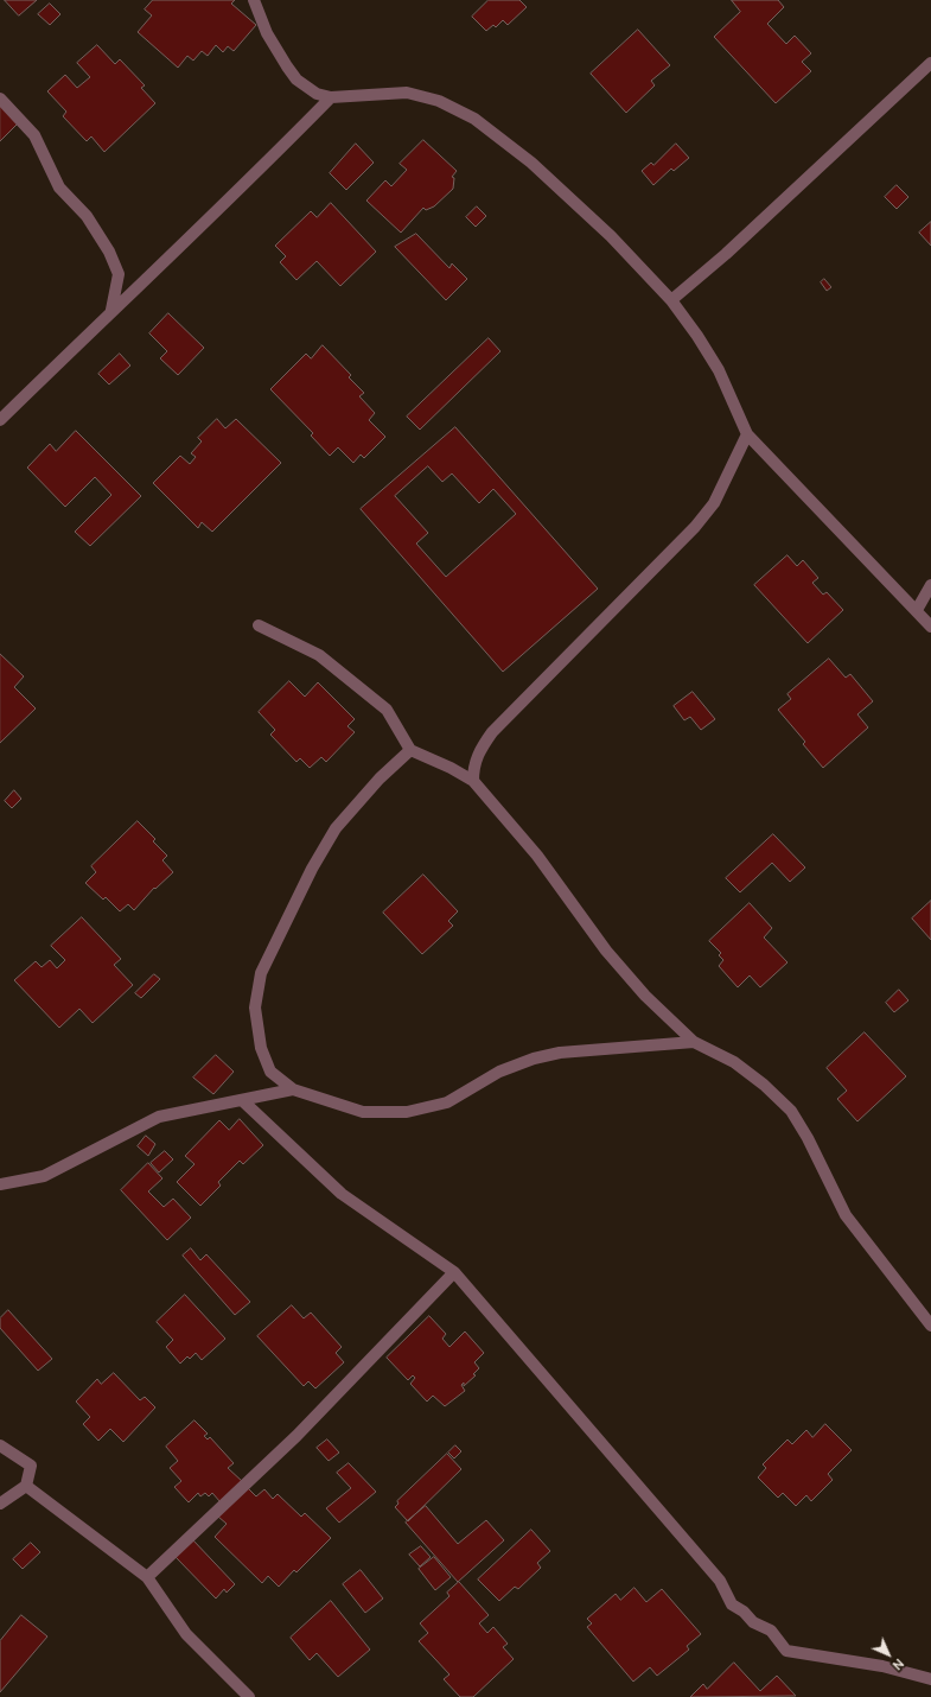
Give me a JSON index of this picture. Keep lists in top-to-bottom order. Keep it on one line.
{"north":"bottom right"}
